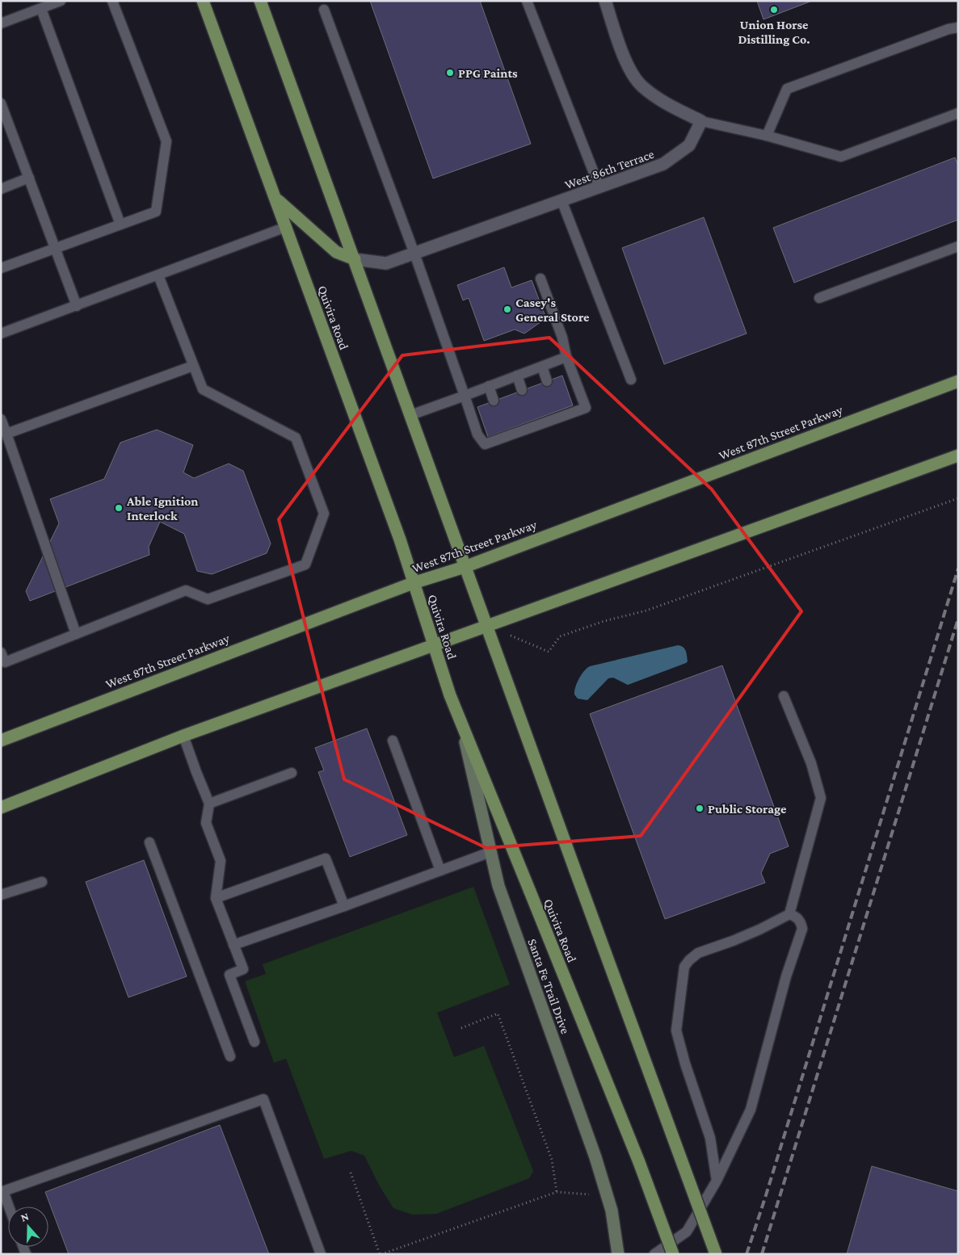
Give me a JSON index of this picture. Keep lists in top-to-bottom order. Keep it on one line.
{"streets":{"main road":["Quivira Road","West 87th Street Parkway","Santa Fe Trail Drive"],"street":["West 86th Terrace"]},"crossings":[["Quivira Road","West 87th Street Parkway"],["Quivira Road","Santa Fe Trail Drive"]],"places":["Union Horse Distilling Co.","PPG Paints","Casey's General Store","Able Ignition Interlock","Public Storage"],"north":"top"}
